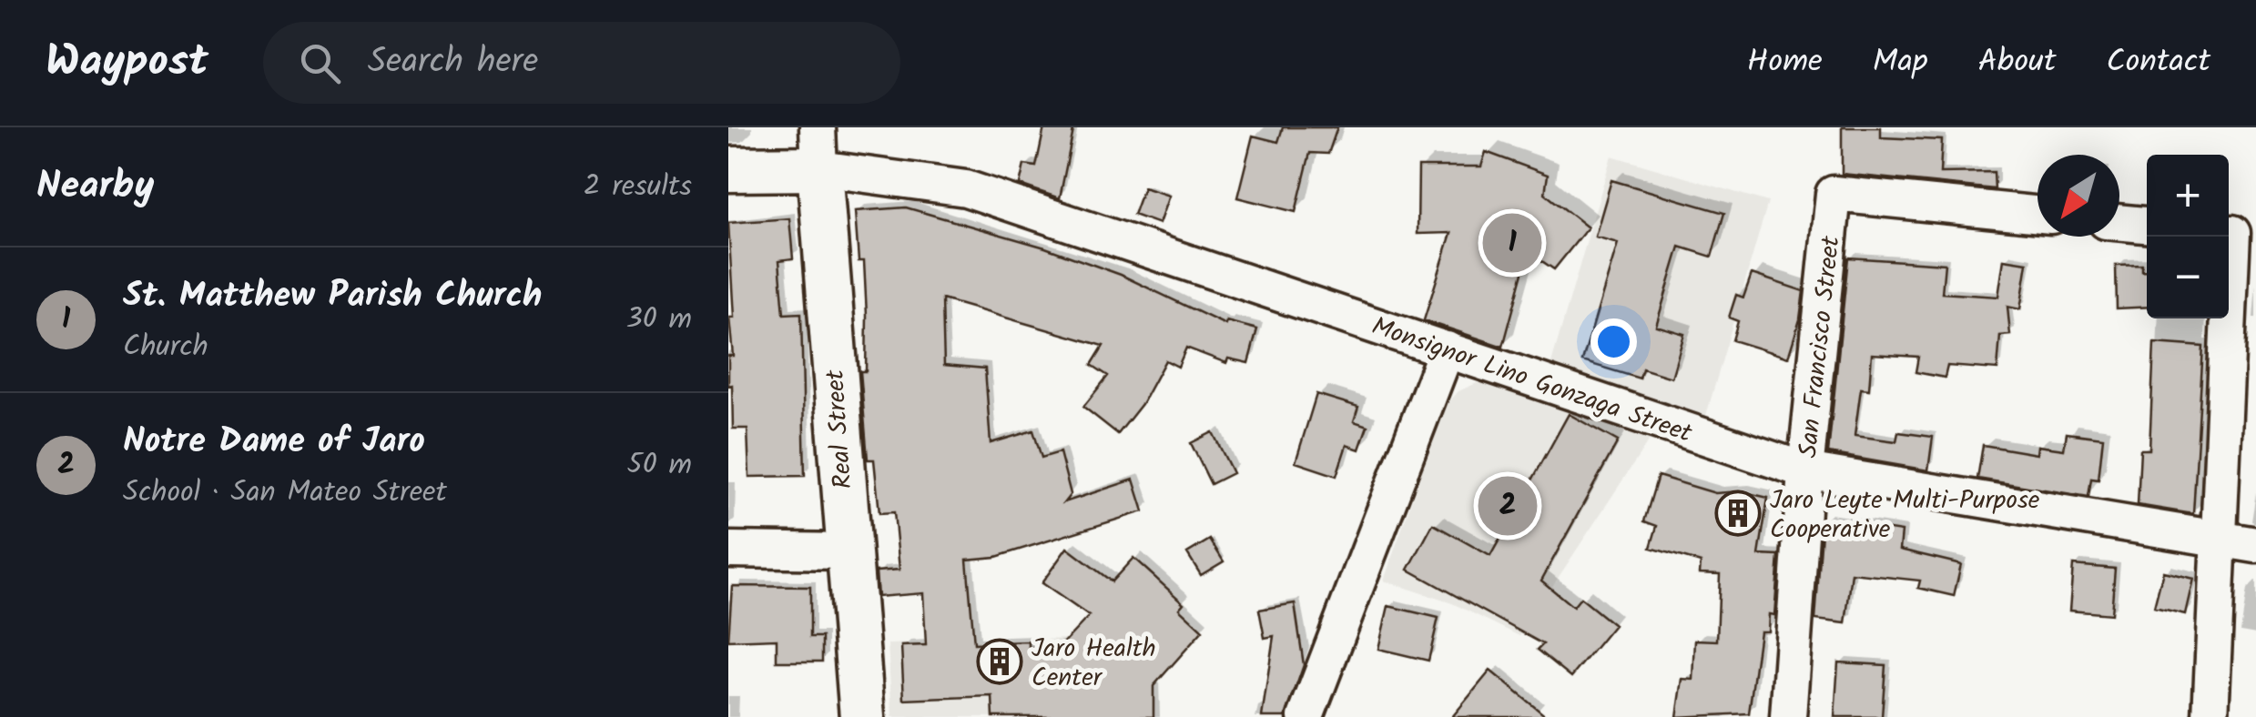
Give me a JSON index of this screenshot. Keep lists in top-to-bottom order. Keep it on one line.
{"streets":{"main road":["Real Street"],"street":["San Francisco Street","Monsignor Lino Gonzaga Street"]},"crossings":[["San Francisco Street","Monsignor Lino Gonzaga Street"],["Monsignor Lino Gonzaga Street","Real Street"]],"places":{"building":["Jaro Leyte Multi-Purpose Cooperative","Jaro Health Center"]},"north":"bottom left","page":{"header":"Waypost","search":"Search here","nav":["Home","Map","About","Contact"],"heading":["Nearby","2 results"],"map_buttons":["+","−"],"pins":["1","2"],"list":[{"mark":"1","name":"St. Matthew Parish Church","note":"Church","value":"30 m"},{"mark":"2","name":"Notre Dame of Jaro","note":"School · San Mateo Street","value":"50 m"}]}}
